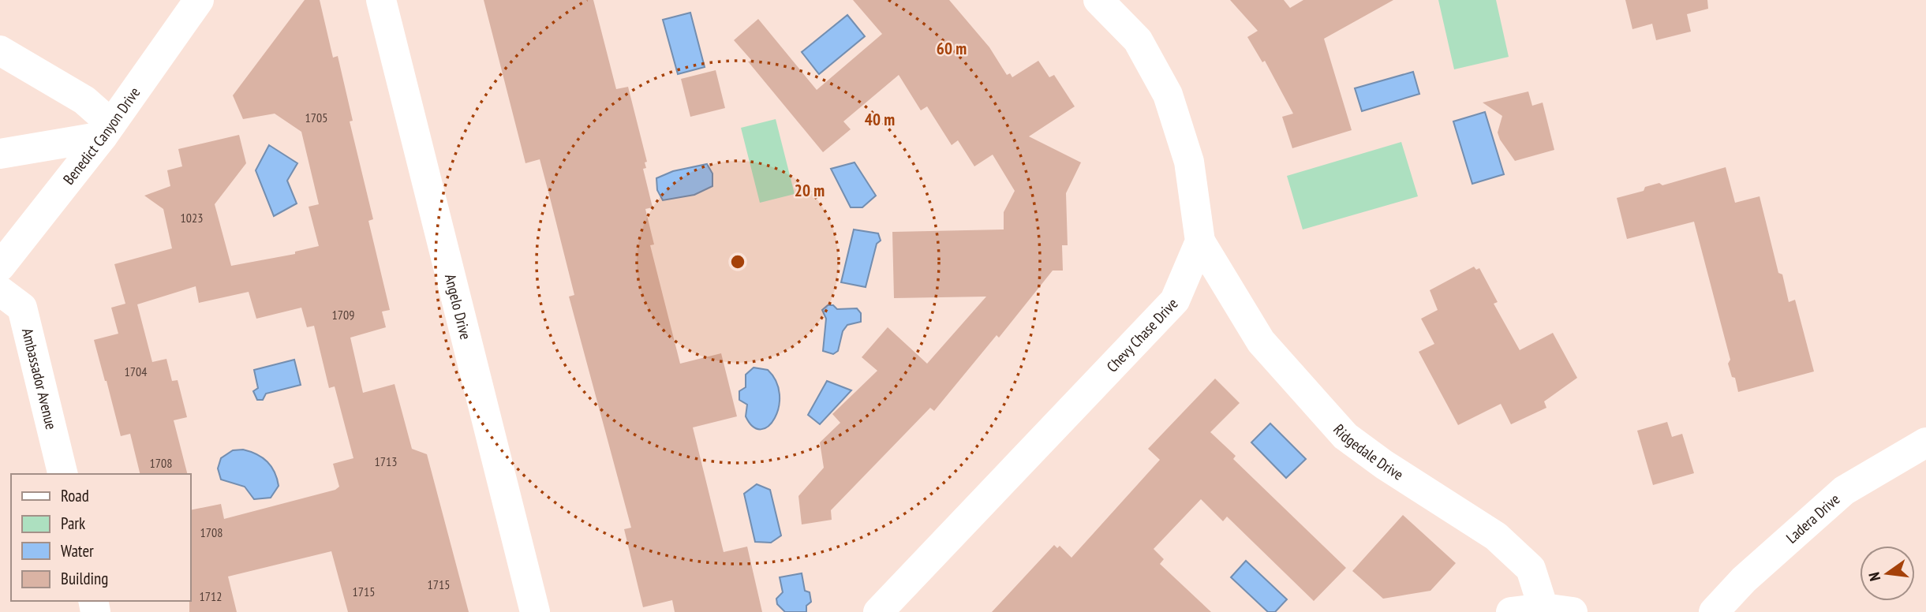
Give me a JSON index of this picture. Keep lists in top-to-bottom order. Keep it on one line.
{"streets":{"street":["Benedict Canyon Drive","Angelo Drive","Chevy Chase Drive","Ambassador Avenue","Ridgedale Drive","Ladera Drive"]},"crossings":[["Chevy Chase Drive","Ridgedale Drive"]],"house_numbers":["1705","1023","1709","1704","1713","1708","1708","1715","1715","1712"],"legend":["Road","Park","Water","Building"],"north":"left","rings":["60 m","40 m","20 m"]}
